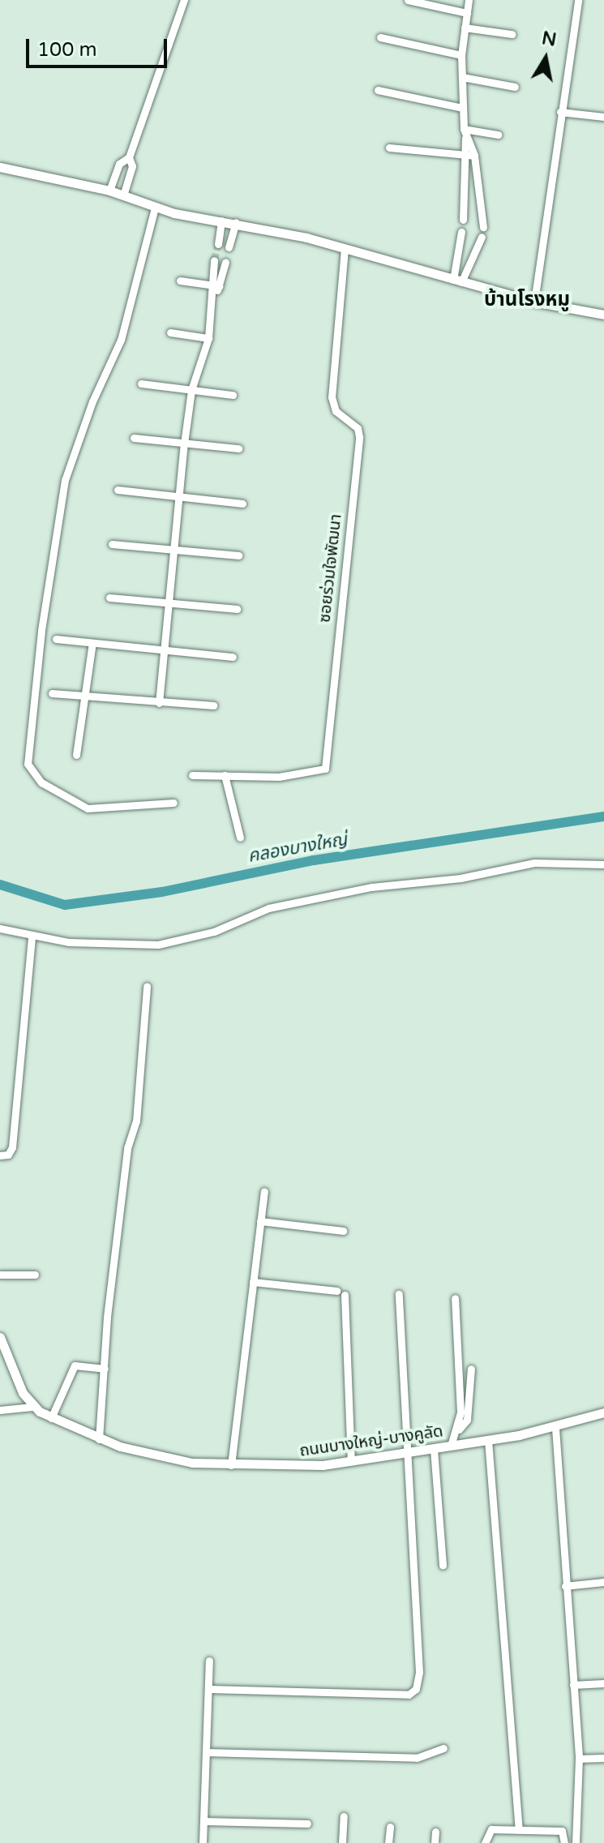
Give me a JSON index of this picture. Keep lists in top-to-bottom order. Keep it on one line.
{"streets":{"street":["ซอยร่วมใจพัฒนา","ถนนบางใหญ่-บางคูลัด"]},"districts":["บ้านโรงหมู"],"water":["คลองบางใหญ่"],"scale_bar":"100 m","north":"top"}
